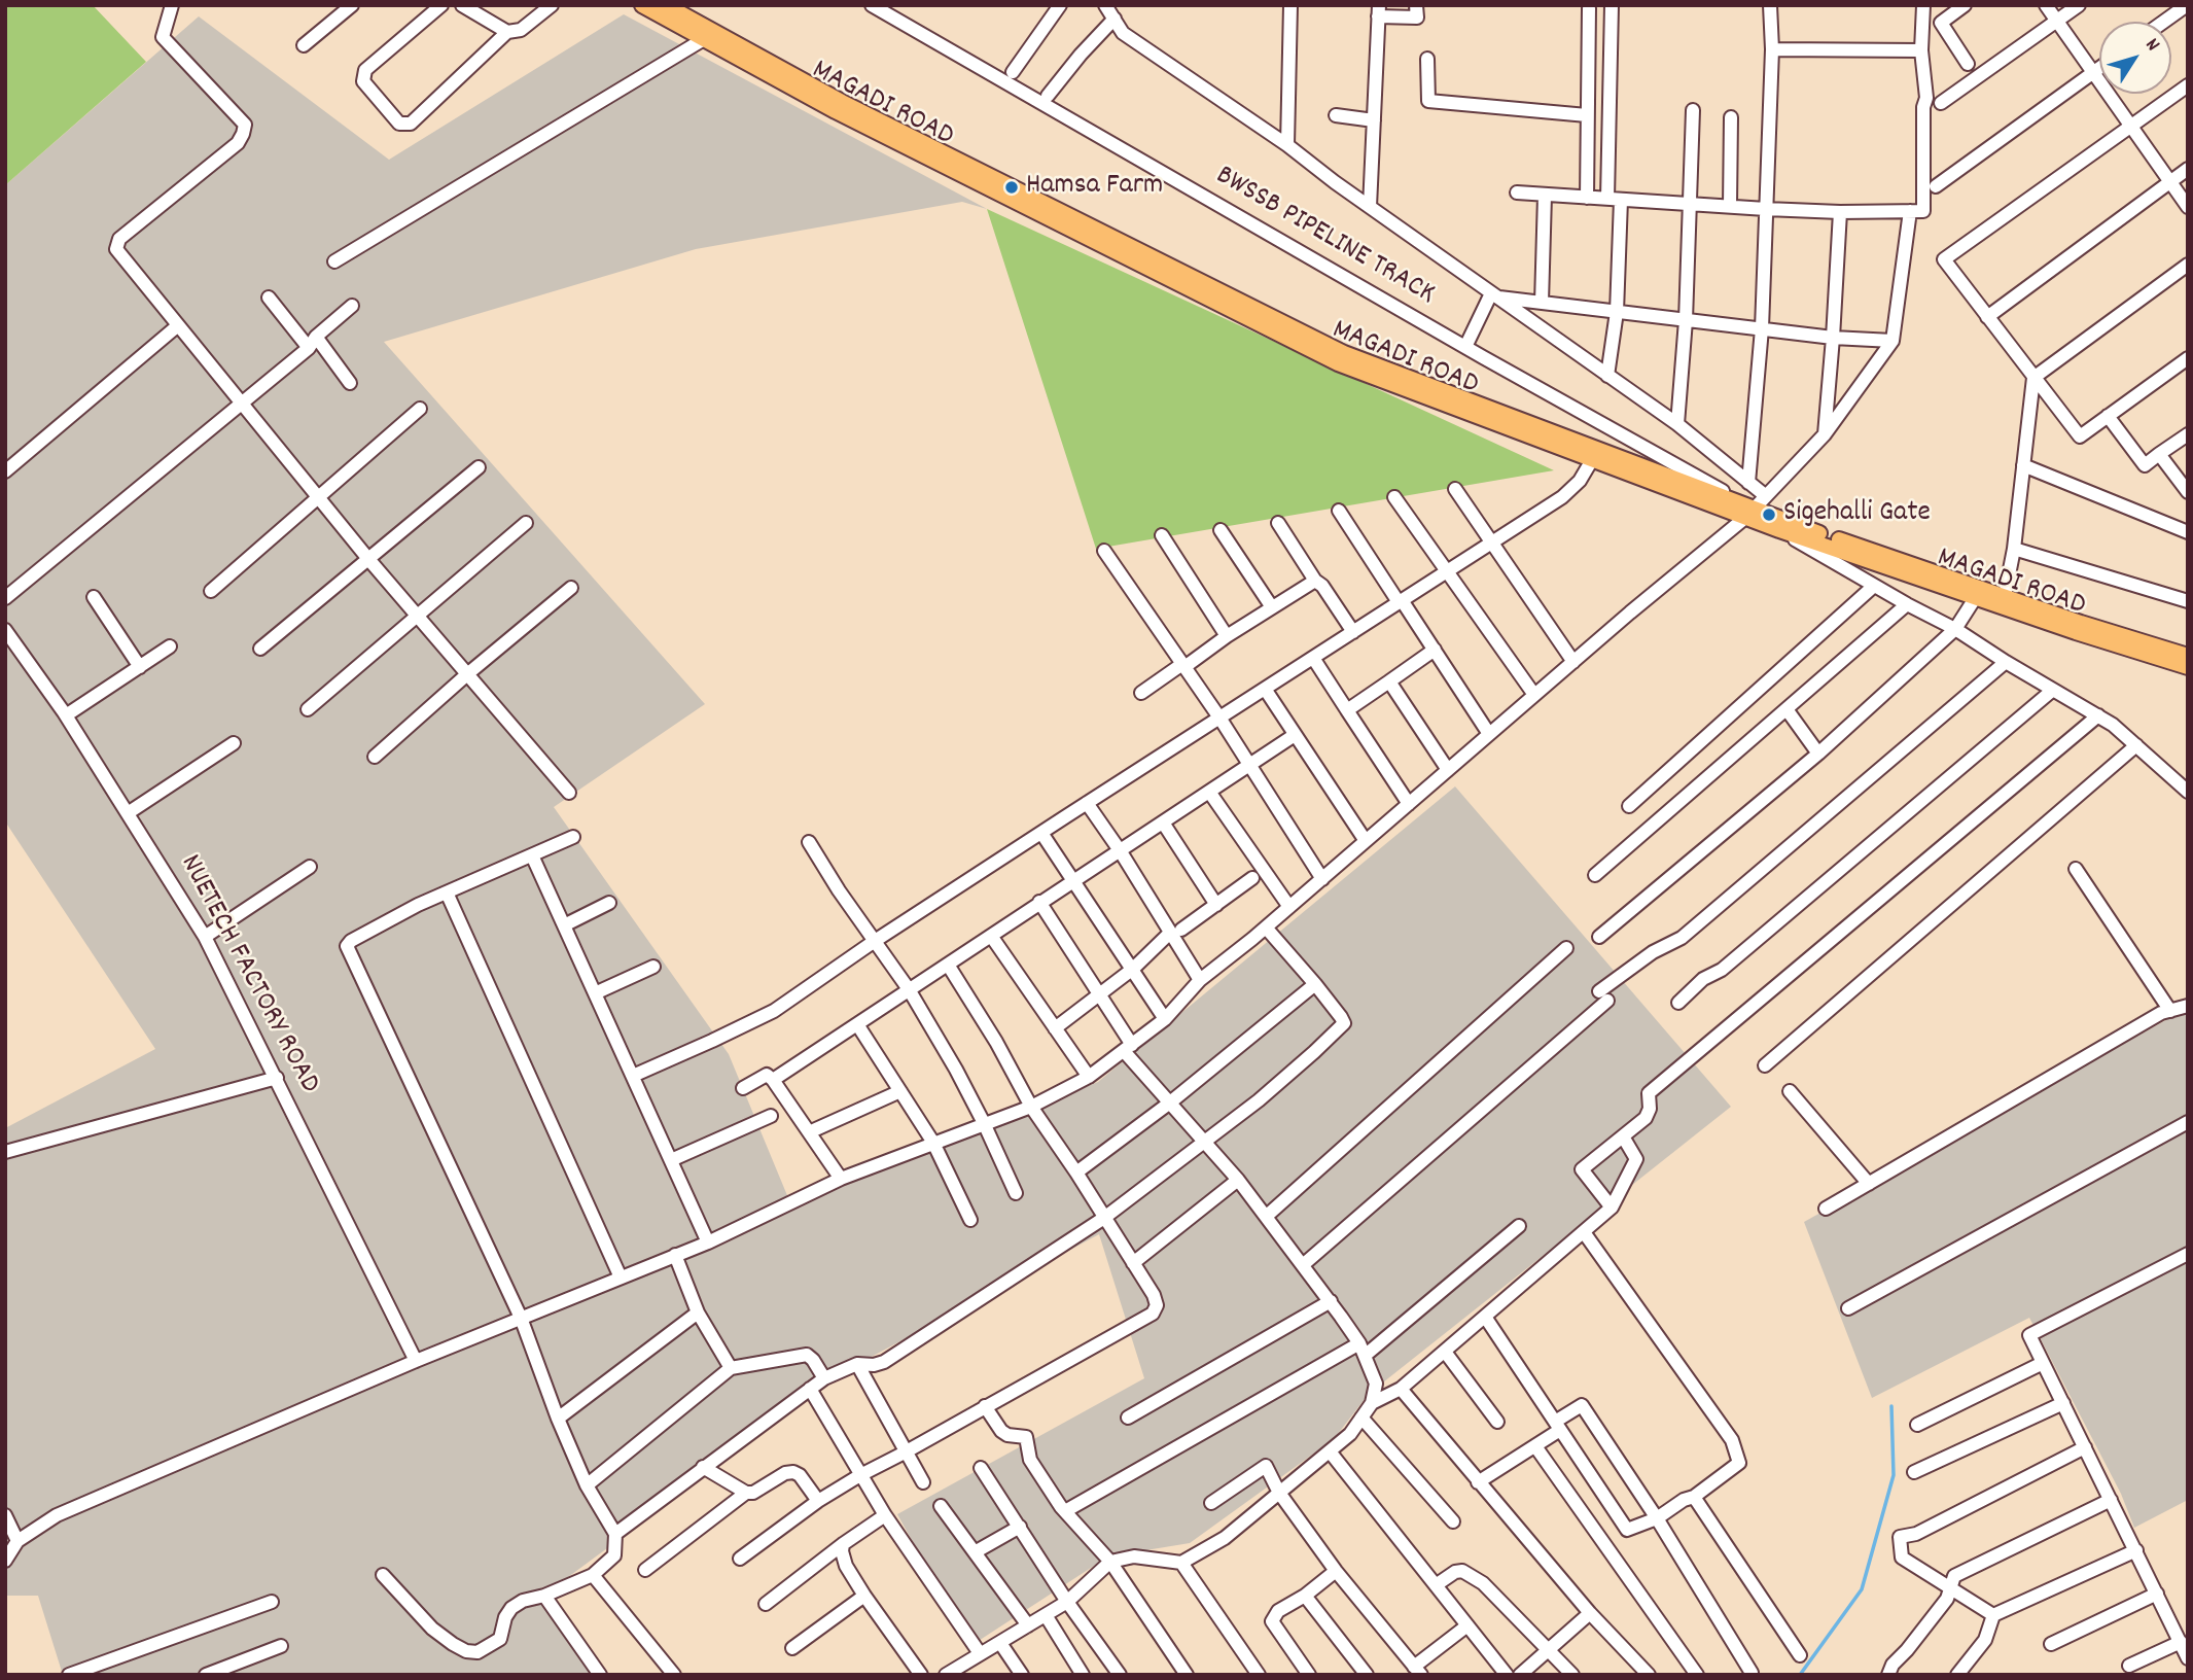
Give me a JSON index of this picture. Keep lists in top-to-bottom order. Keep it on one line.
{"streets":{"main road":["MAGADI ROAD"],"street":["BWSSB PIPELINE TRACK","NUETECH FACTORY ROAD"]},"crossings":[["MAGADI ROAD","BWSSB PIPELINE TRACK"]],"places":["Hamsa Farm","Sigehalli Gate"],"north":"top right"}
